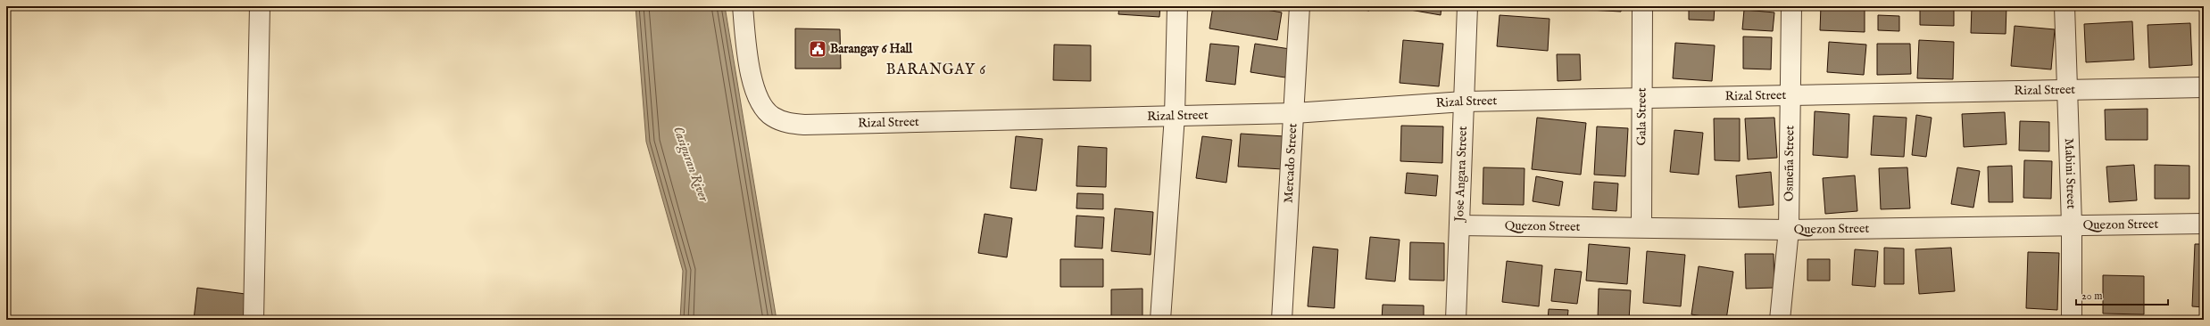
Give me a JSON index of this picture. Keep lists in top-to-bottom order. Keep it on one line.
{"streets":{"street":["Rizal Street","Gala Street","Mercado Street","Osmeña Street","Jose Angara Street","Mabini Street","Quezon Street"]},"crossings":[["Rizal Street","Gala Street"],["Rizal Street","Mercado Street"],["Rizal Street","Osmeña Street"],["Rizal Street","Jose Angara Street"],["Rizal Street","Mabini Street"],["Gala Street","Quezon Street"],["Osmeña Street","Quezon Street"],["Jose Angara Street","Quezon Street"],["Mabini Street","Quezon Street"]],"districts":["BARANGAY 6"],"water":["Casiguran River"],"places":{"public building":["Barangay 6 Hall"]},"scale_bar":"20 m"}
